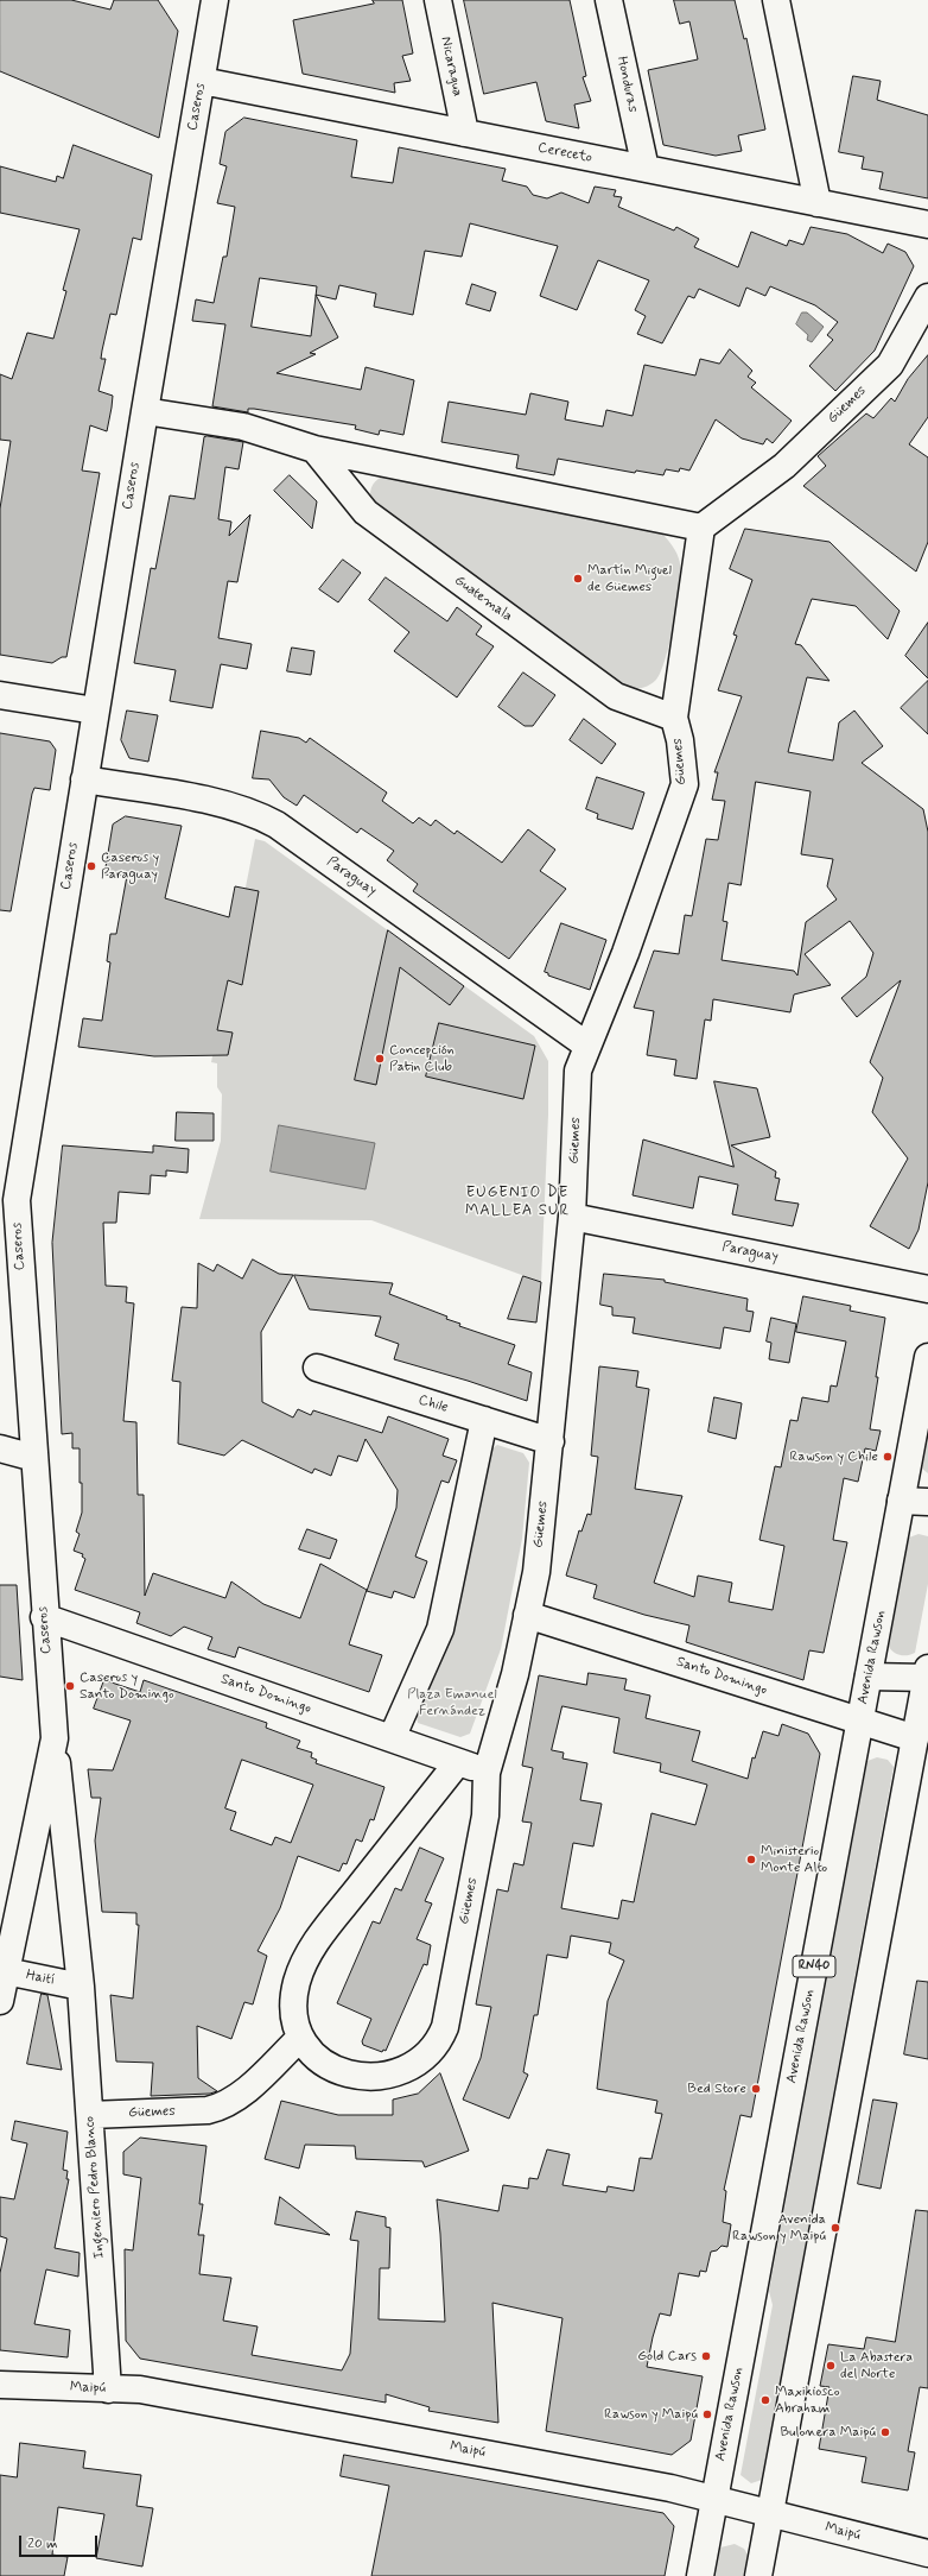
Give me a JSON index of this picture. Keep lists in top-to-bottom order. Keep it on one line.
{"streets":{"street":["Nicaragua","Honduras","Caseros","Cereceto","Güemes","Guatemala","Paraguay","Chile","Avenida Rawson","Santo Domingo","RN40","Haití","Ingeniero Pedro Blanco","Maipú"]},"crossings":[["Nicaragua","Cereceto"],["Honduras","Cereceto"],["Caseros","Cereceto"],["Caseros","Paraguay"],["Caseros","Santo Domingo"],["Caseros","Haití"],["Caseros","Ingeniero Pedro Blanco"],["Güemes","Guatemala"],["Güemes","Paraguay"],["Güemes","Chile"],["Güemes","Santo Domingo"],["Güemes","Ingeniero Pedro Blanco"],["Avenida Rawson","Santo Domingo"],["Avenida Rawson","Maipú"],["Haití","Ingeniero Pedro Blanco"],["Ingeniero Pedro Blanco","Maipú"]],"districts":["EUGENIO DE MALLEA SUR"],"parks":["Plaza Emanuel Fernández"],"places":["Martín Miguel de Güemes","Caseros y Paraguay","Concepción Patin Club","Rawson y Chile","Caseros y Santo Domingo","Ministerio Monte Alto","Bed Store","Avenida Rawson y Maipú","Gold Cars","La Abastera del Norte","Maxikiosco Abraham","Rawson y Maipú","Bulonera Maipú"],"scale_bar":"20 m"}
